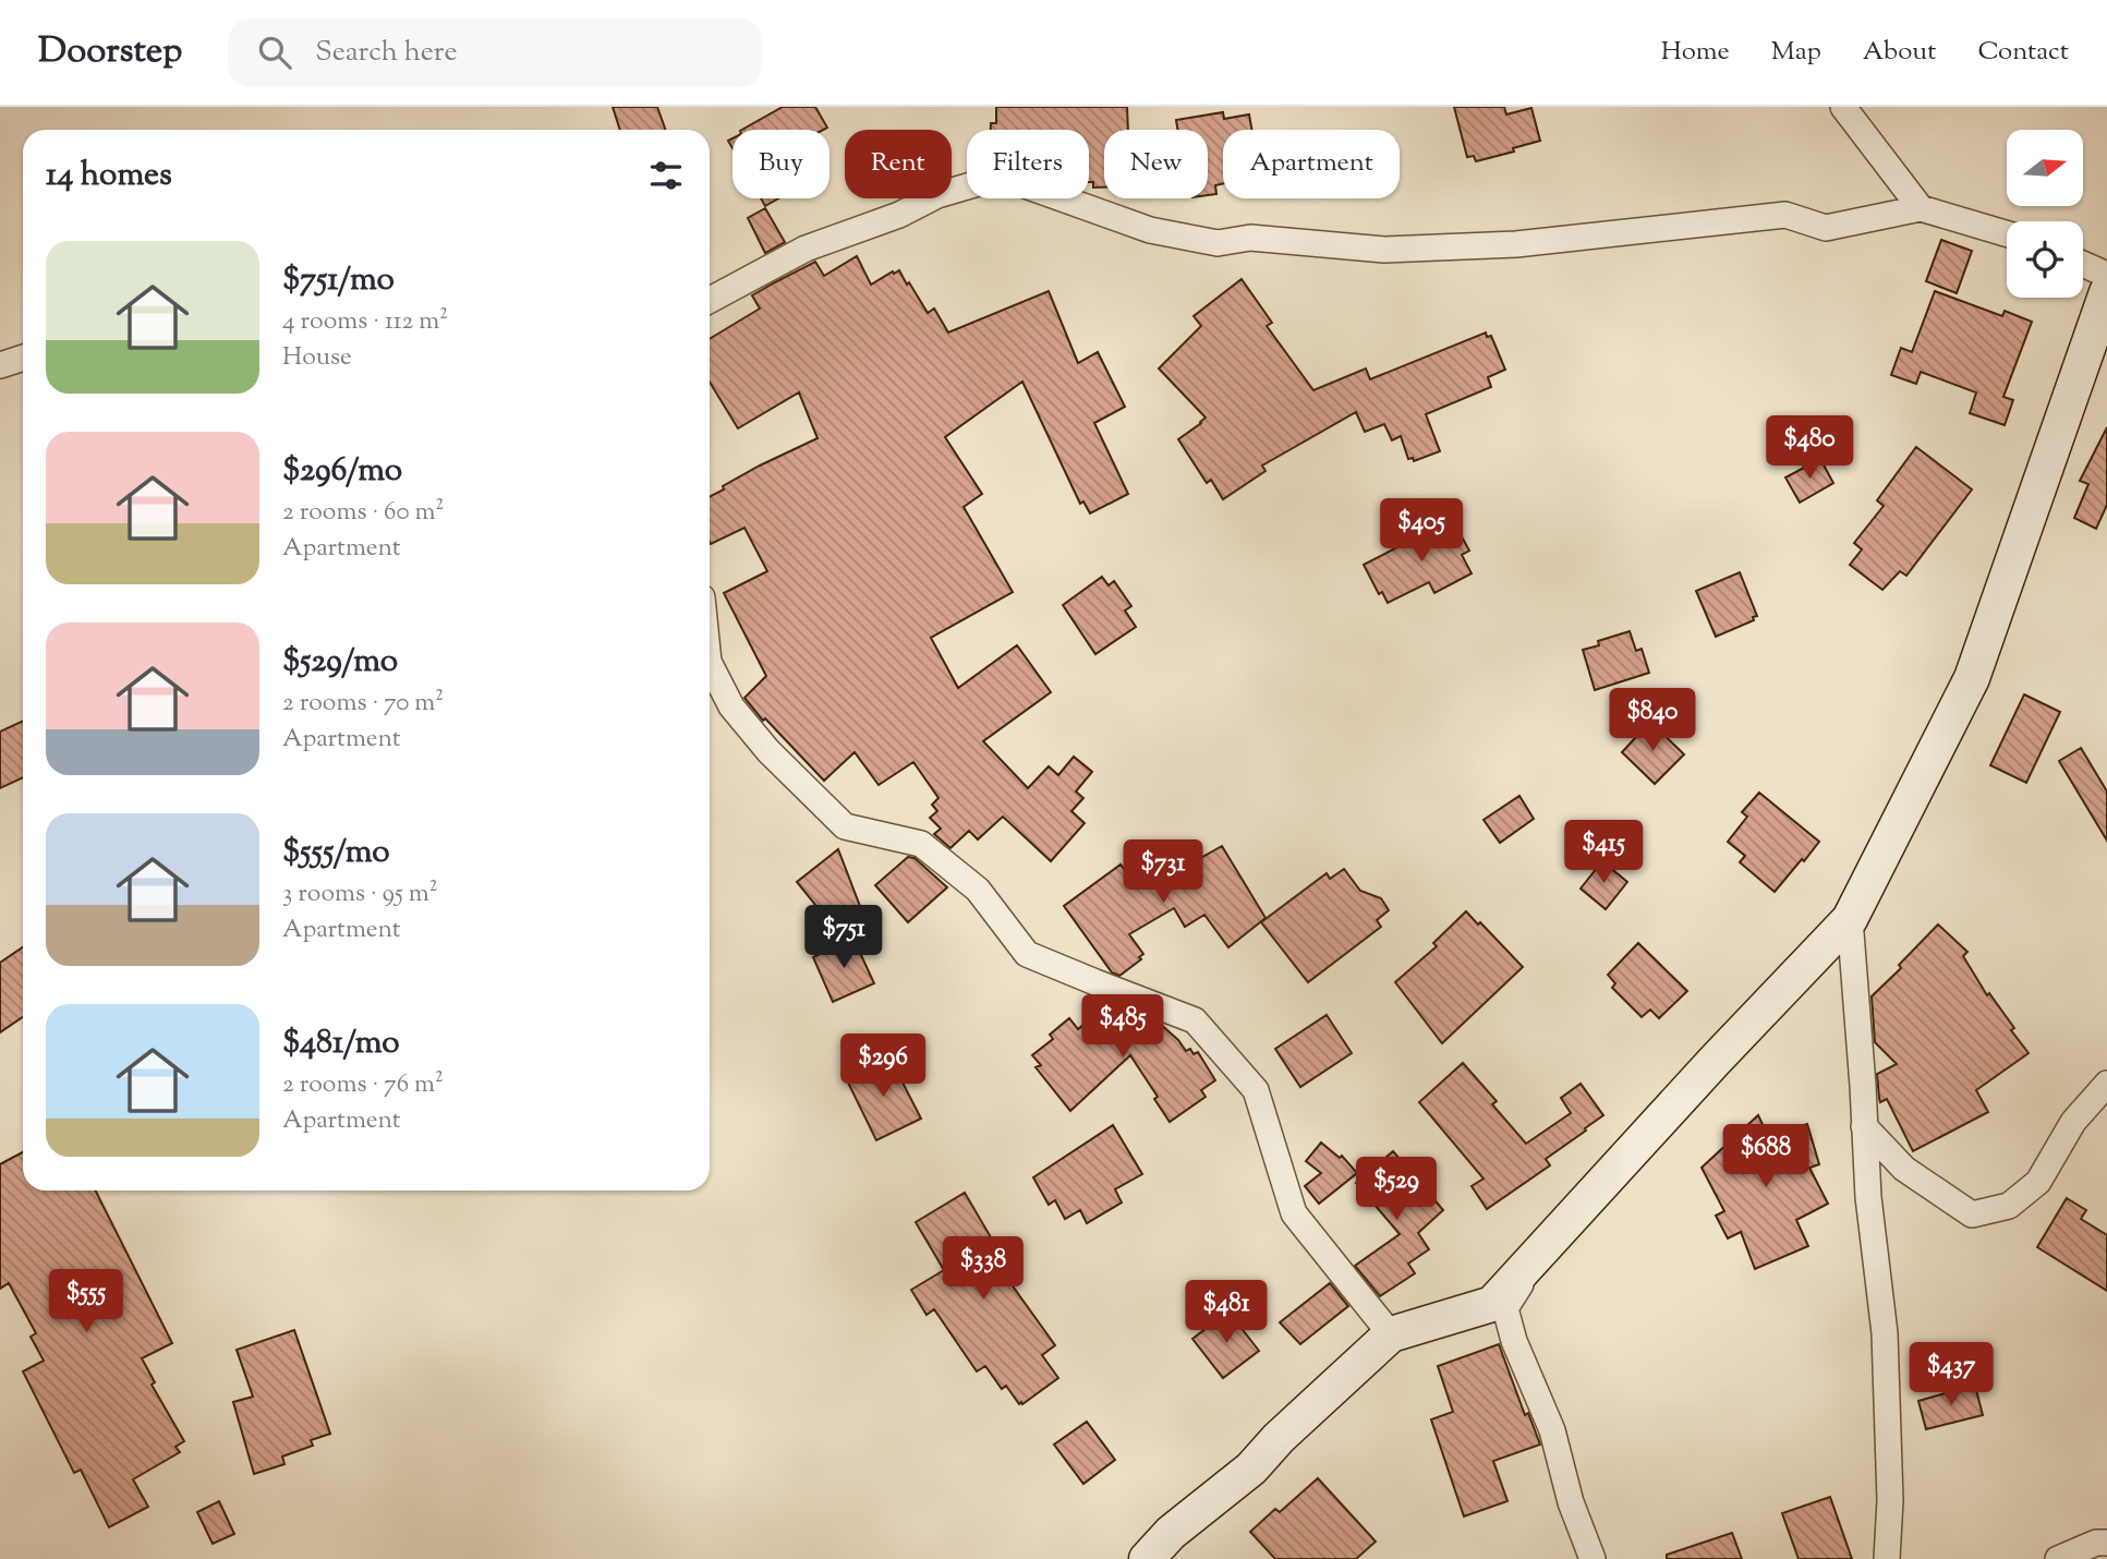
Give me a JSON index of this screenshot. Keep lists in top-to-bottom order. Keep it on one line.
{"north":"right","page":{"header":"Doorstep","search":"Search here","nav":["Home","Map","About","Contact"],"chip":["Buy","Rent","Filters","New","Apartment"],"heading":"14 homes","list":[{"name":"$751/mo","note":"4 rooms · 112 m² · House"},{"name":"$296/mo","note":"2 rooms · 60 m² · Apartment"},{"name":"$529/mo","note":"2 rooms · 70 m² · Apartment"},{"name":"$555/mo","note":"3 rooms · 95 m² · Apartment"},{"name":"$481/mo","note":"2 rooms · 76 m² · Apartment"}],"price":["$480","$405","$840","$415","$731","$751","$485","$296","$688","$529","$338","$555","$481","$437"]}}
